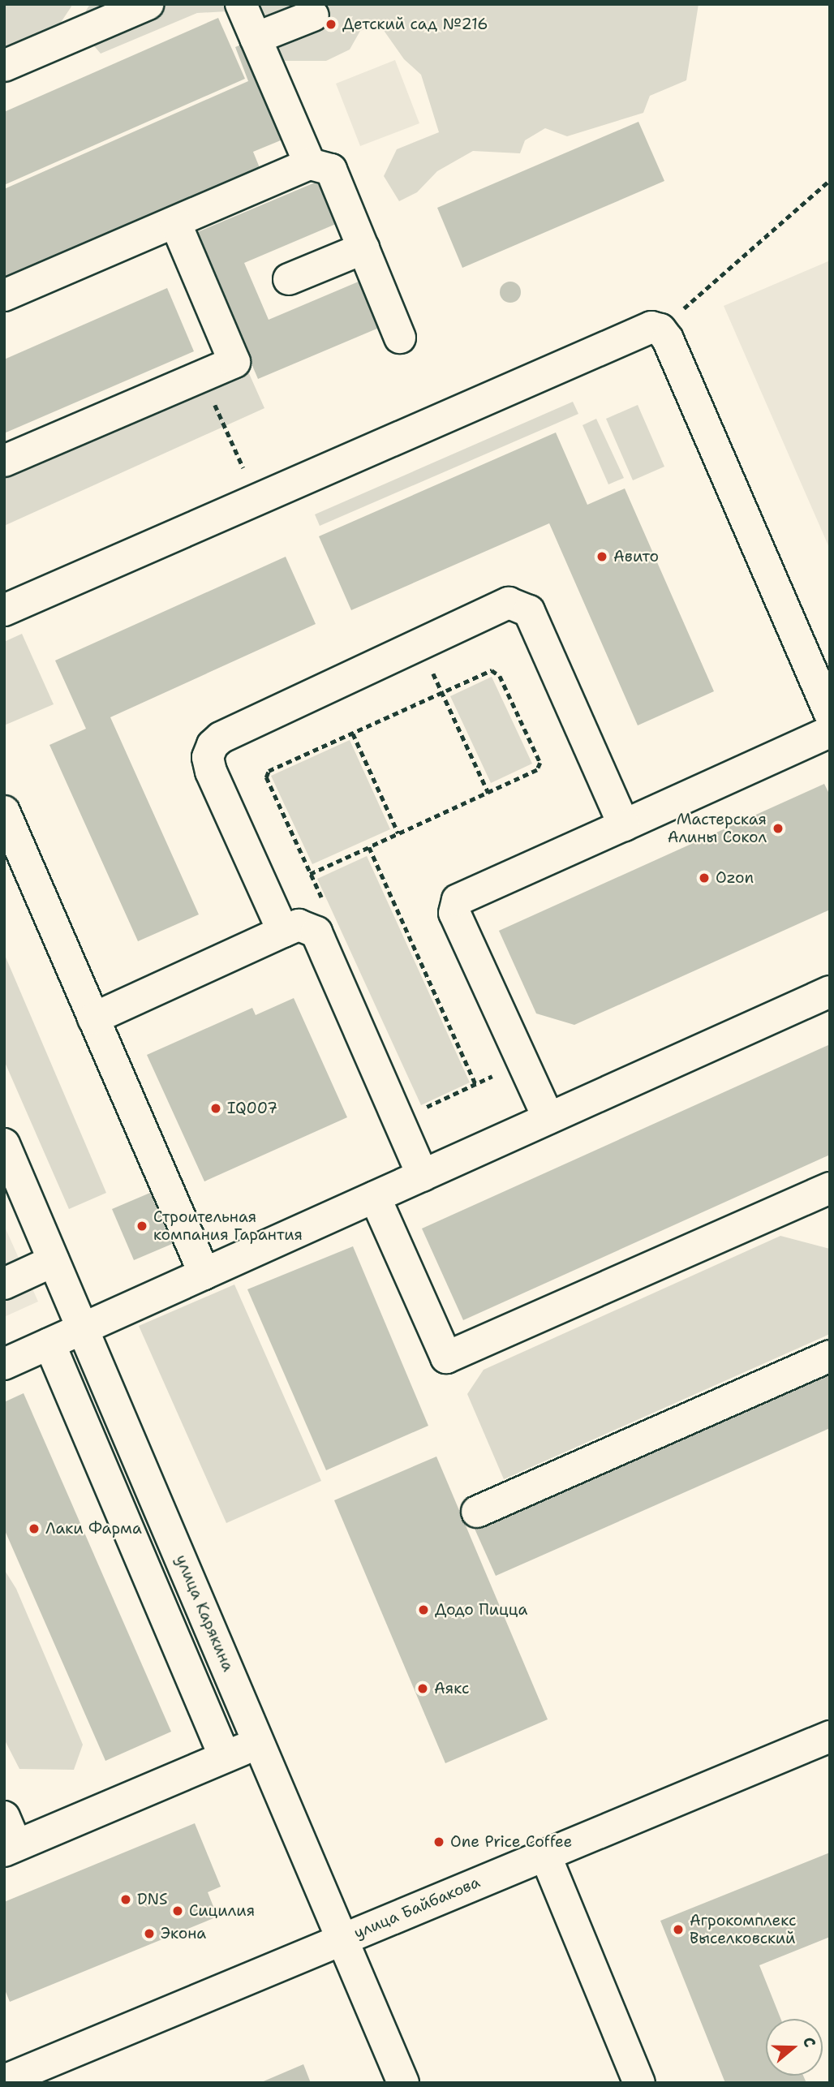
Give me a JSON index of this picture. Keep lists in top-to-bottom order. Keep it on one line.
{"streets":{"street":["улица Карякина","улица Байбакова"]},"crossings":[["улица Карякина","улица Байбакова"]],"places":["Детский сад №216","Авито","Мастерская Алины Сокол","Ozon","IQ007","Строительная компания Гарантия","Лаки Фарма","Додо Пицца","Аякс","One Price Coffee","DNS","Сицилия","Агрокомплекс Выселковский","Экона"],"north":"right"}
